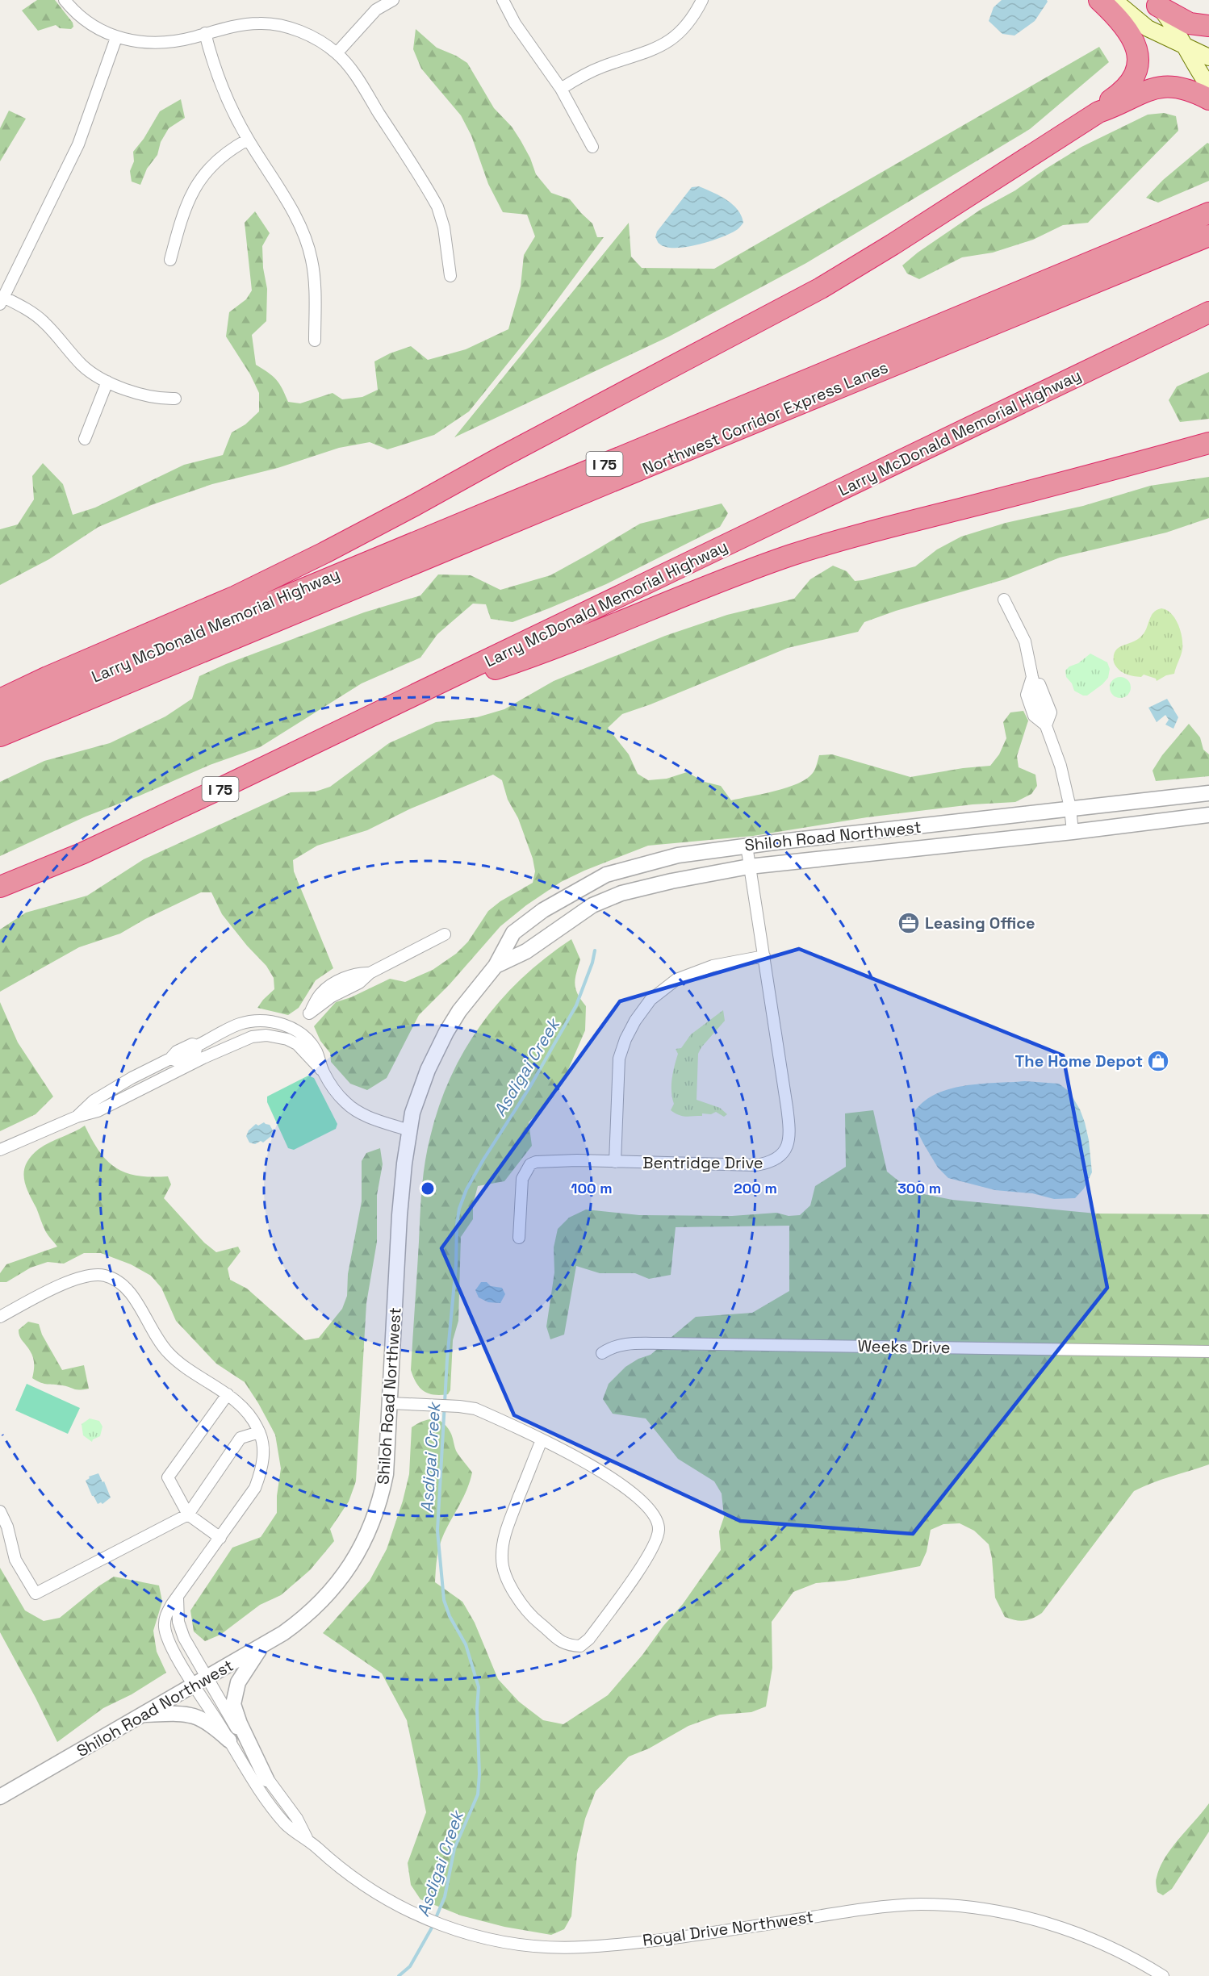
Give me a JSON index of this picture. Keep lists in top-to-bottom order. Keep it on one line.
{"streets":{"highway":["Northwest Corridor Express Lanes","Larry McDonald Memorial Highway","I 75"],"street":["Shiloh Road Northwest","Bentridge Drive","Weeks Drive","Royal Drive Northwest"]},"crossings":[["Shiloh Road Northwest","Bentridge Drive"],["Shiloh Road Northwest","Royal Drive Northwest"]],"water":["Asdigai Creek"],"places":{"office":["Leasing Office"],"shop":["The Home Depot"]},"rings":["100 m","200 m","300 m"]}
